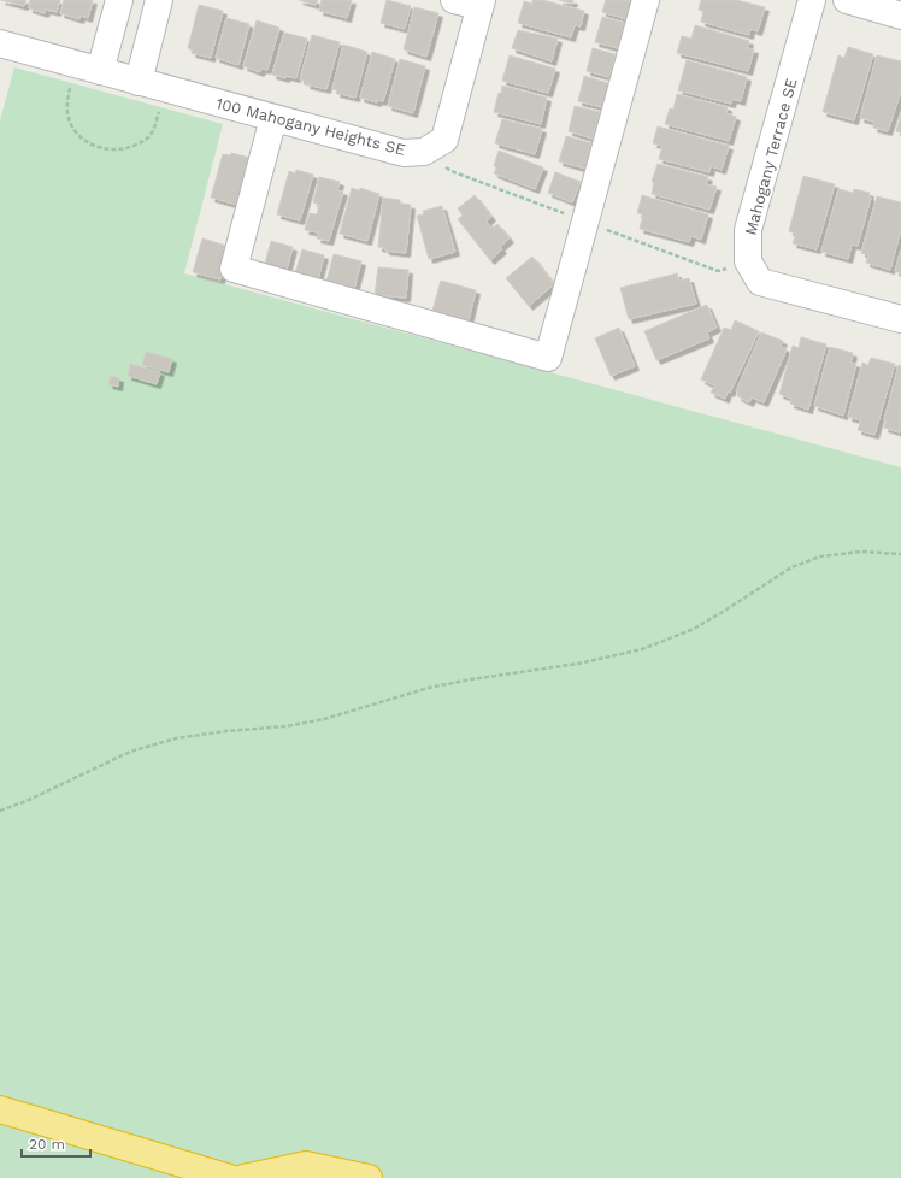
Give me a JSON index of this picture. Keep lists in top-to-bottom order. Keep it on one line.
{"streets":{"street":["100 Mahogany Heights SE","Mahogany Terrace SE"]},"scale_bar":"20 m"}
